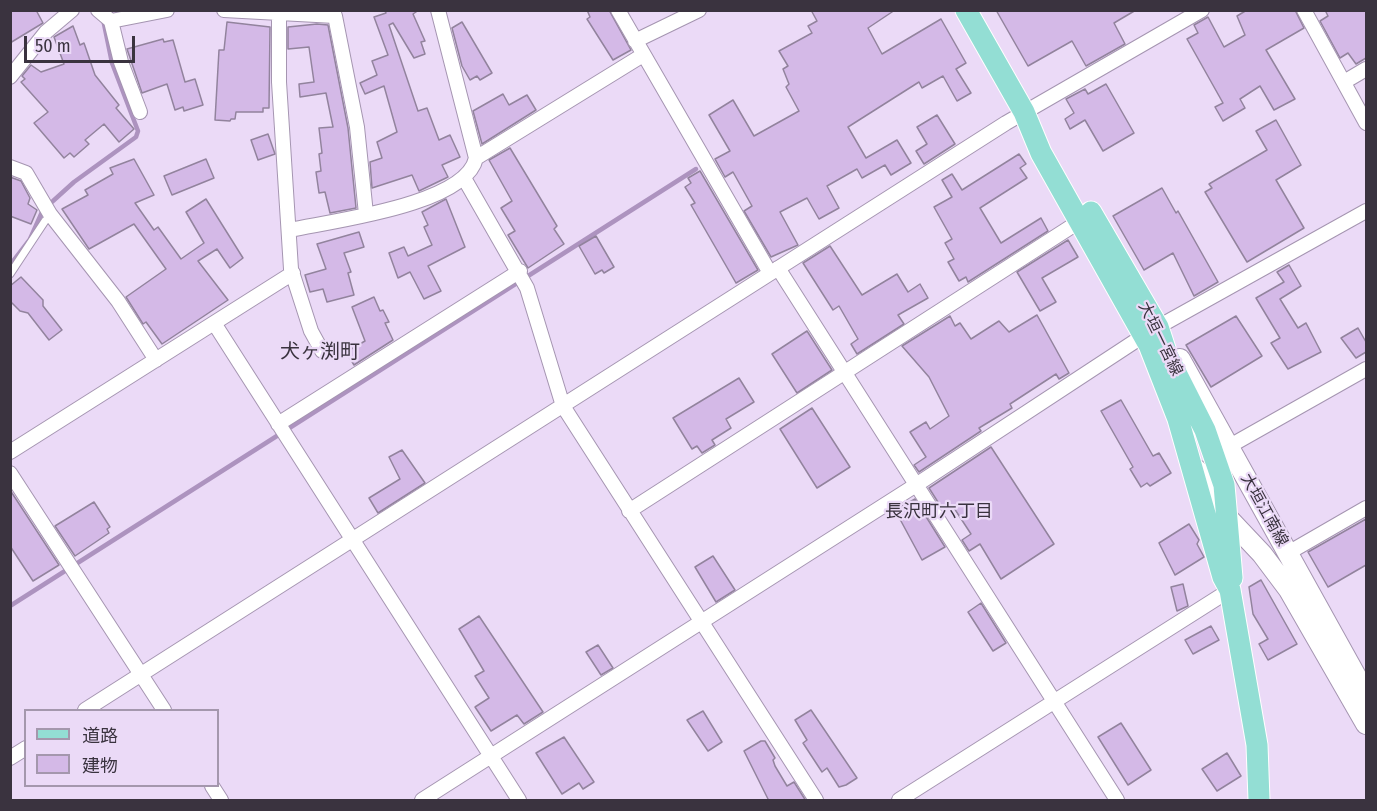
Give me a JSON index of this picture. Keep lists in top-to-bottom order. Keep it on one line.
{"streets":{"main road":["大垣一宮線","大垣江南線"]},"crossings":[["大垣一宮線","大垣江南線"]],"districts":["犬ヶ渕町","長沢町六丁目"],"legend":["道路","建物"],"scale_bar":"50 m"}
